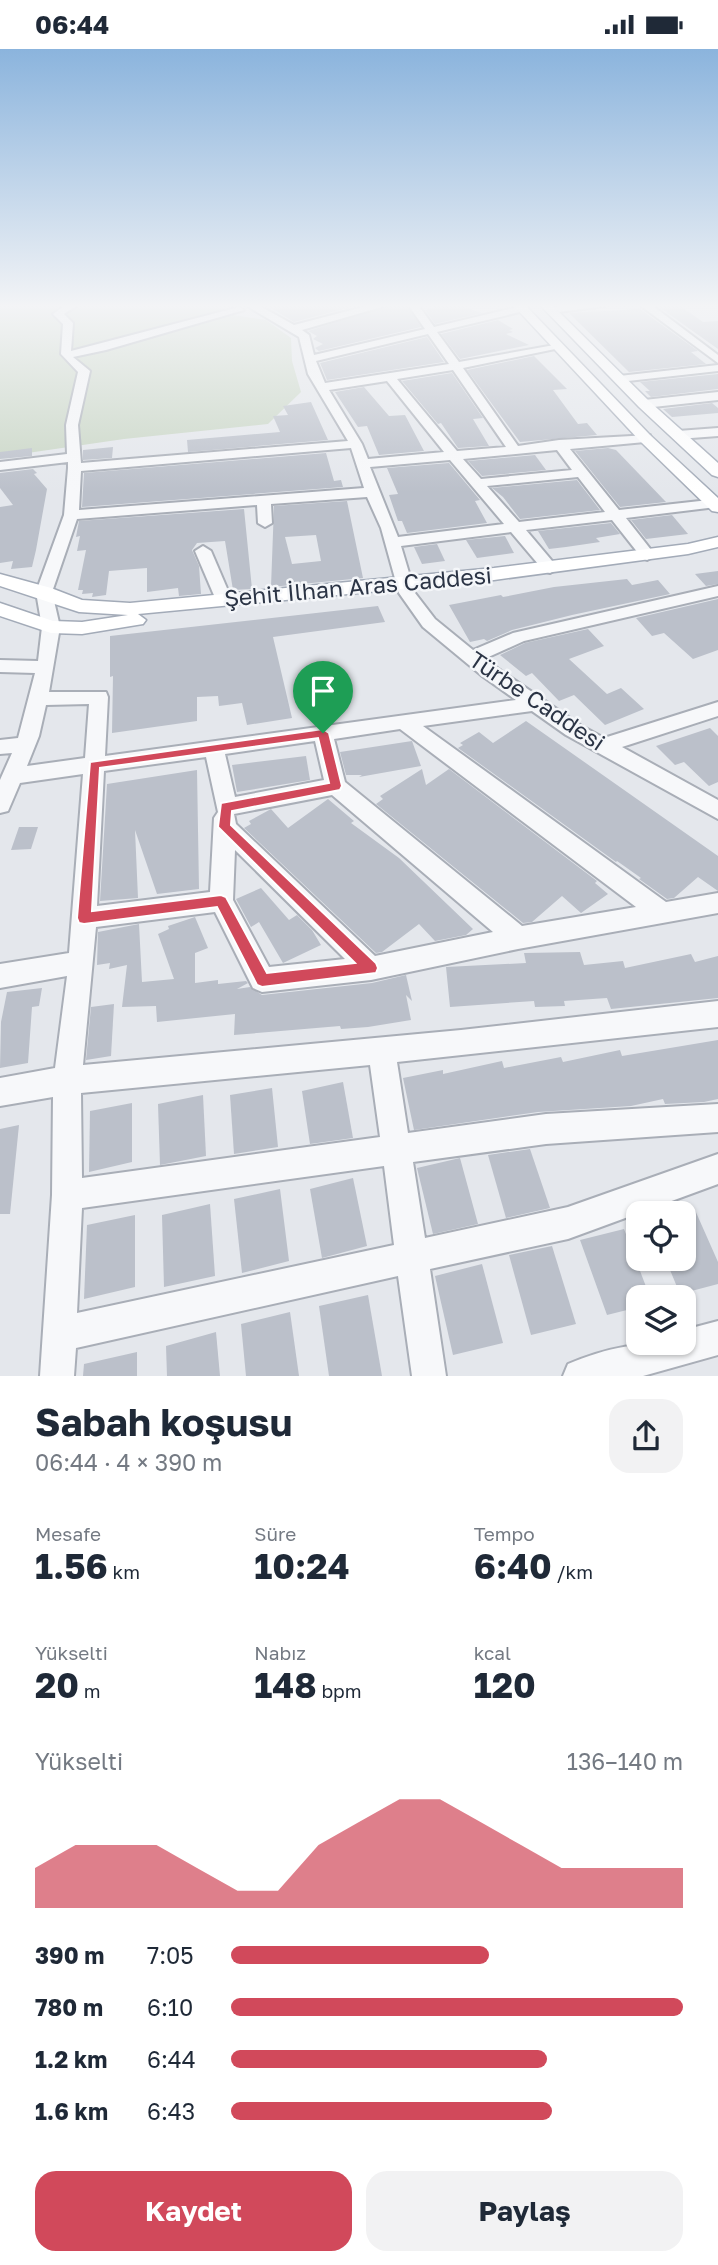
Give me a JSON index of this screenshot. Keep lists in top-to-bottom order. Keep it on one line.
{"streets":{"main road":["Şehit İlhan Aras Caddesi"],"street":["Türbe Caddesi"]},"crossings":[["Şehit İlhan Aras Caddesi","Türbe Caddesi"]],"page":{"status":"06:44","heading":["Sabah koşusu","06:44 · 4 × 390 m"],"stats":[["Mesafe","1.56 km"],["Süre","10:24"],["Tempo","6:40 /km"],["Yükselti","20 m"],["Nabız","148 bpm"],["kcal","120"]],"chart":["Yükselti","136–140 m"],"list":[{"name":"390 m","note":"7:05"},{"name":"780 m","note":"6:10"},{"name":"1.2 km","note":"6:44"},{"name":"1.6 km","note":"6:43"}],"buttons":["Kaydet","Paylaş"]}}
